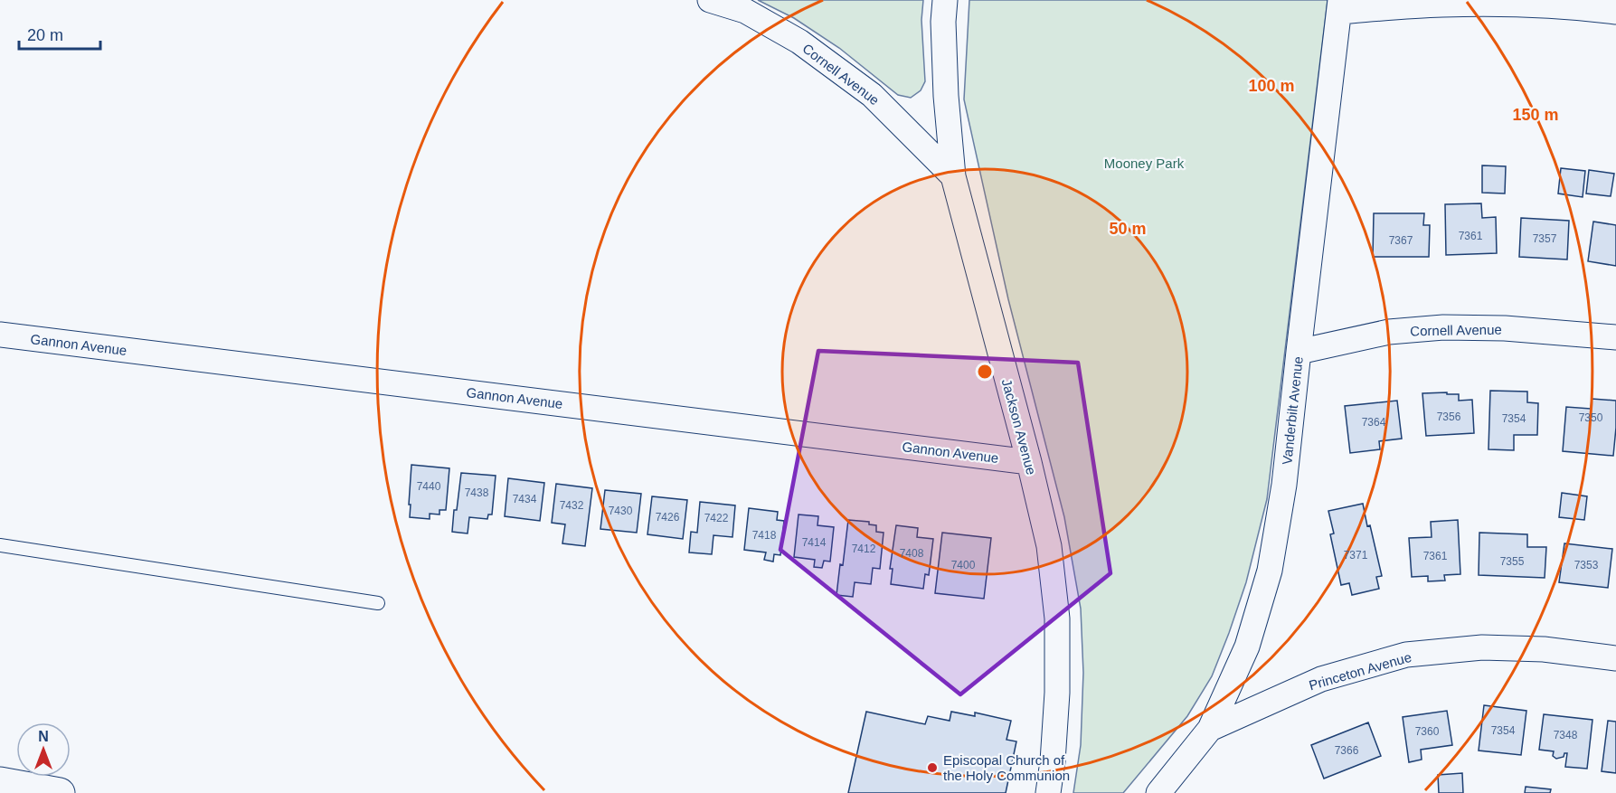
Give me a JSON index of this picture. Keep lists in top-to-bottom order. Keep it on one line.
{"streets":{"street":["Cornell Avenue","Gannon Avenue","Vanderbilt Avenue","Jackson Avenue","Princeton Avenue"]},"crossings":[["Cornell Avenue","Vanderbilt Avenue"],["Cornell Avenue","Jackson Avenue"],["Gannon Avenue","Jackson Avenue"],["Vanderbilt Avenue","Princeton Avenue"]],"parks":["Mooney Park"],"places":["Episcopal Church of the Holy Communion"],"house_numbers":["7361","7357","7367","7356","7350","7354","7364","7440","7438","7434","7432","7430","7426","7422","7418","7414","7412","7408","7371","7361","7355","7400","7353","7354","7360","7348","7366"],"scale_bar":"20 m","north":"top","rings":["100 m","150 m","50 m"]}
